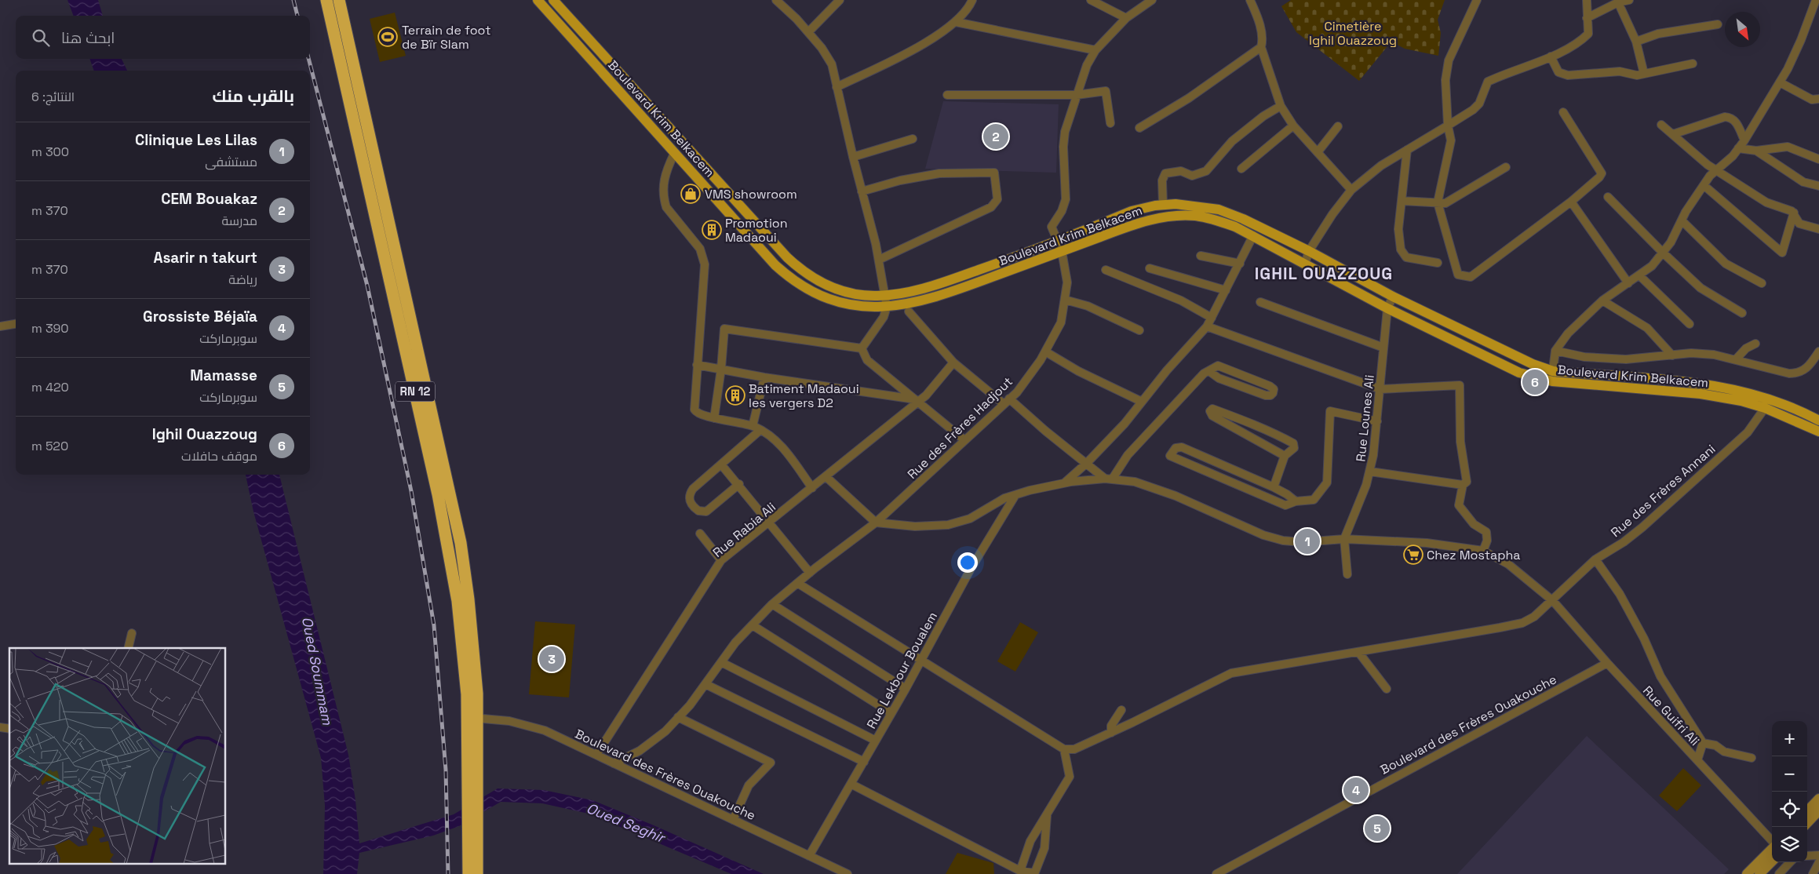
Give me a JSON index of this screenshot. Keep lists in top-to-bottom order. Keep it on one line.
{"streets":{"highway":["RN 12"],"main road":["Boulevard Krim Belkacem"],"street":["Rue Lounes Ali","Rue des Frères Hadjout","Rue des Frères Annani","Rue Rabia Ali","Rue Lekbour Boualem","Rue Guifri Ali","Boulevard des Frères Ouakouche"]},"crossings":[["Boulevard Krim Belkacem","Rue Lounes Ali"],["Boulevard Krim Belkacem","Rue des Frères Hadjout"],["Boulevard Krim Belkacem","Rue des Frères Annani"],["RN 12","Boulevard des Frères Ouakouche"],["Rue des Frères Hadjout","Boulevard des Frères Ouakouche"],["Rue des Frères Annani","Rue Guifri Ali"],["Rue Rabia Ali","Boulevard des Frères Ouakouche"],["Rue Lekbour Boualem","Boulevard des Frères Ouakouche"],["Rue Guifri Ali","Boulevard des Frères Ouakouche"]],"districts":["IGHIL OUAZZOUG"],"water":["Oued Soummam","Oued Seghir"],"parks":["Cimetière Ighil Ouazzoug"],"places":{"sports":["Terrain de foot de Bïr Slam"],"shop":["VMS showroom"],"building":["Promotion Madaoui","Batiment Madaoui les vergers D2"],"supermarket":["Chez Mostapha"]},"north":"bottom right","page":{"search":"ابحث هنا","heading":["بالقرب منك","النتائج: 6"],"list":[{"mark":"1","name":"Clinique Les Lilas","note":"مستشفى","value":"300 m"},{"mark":"2","name":"CEM Bouakaz","note":"مدرسة","value":"370 m"},{"mark":"3","name":"Asarir n takurt","note":"رياضة","value":"370 m"},{"mark":"4","name":"Grossiste Béjaïa","note":"سوبرماركت","value":"390 m"},{"mark":"5","name":"Mamasse","note":"سوبرماركت","value":"420 m"},{"mark":"6","name":"Ighil Ouazzoug","note":"موقف حافلات","value":"520 m"}],"pins":["2","6","1","3","4","5"],"map_buttons":["+","−"]}}
